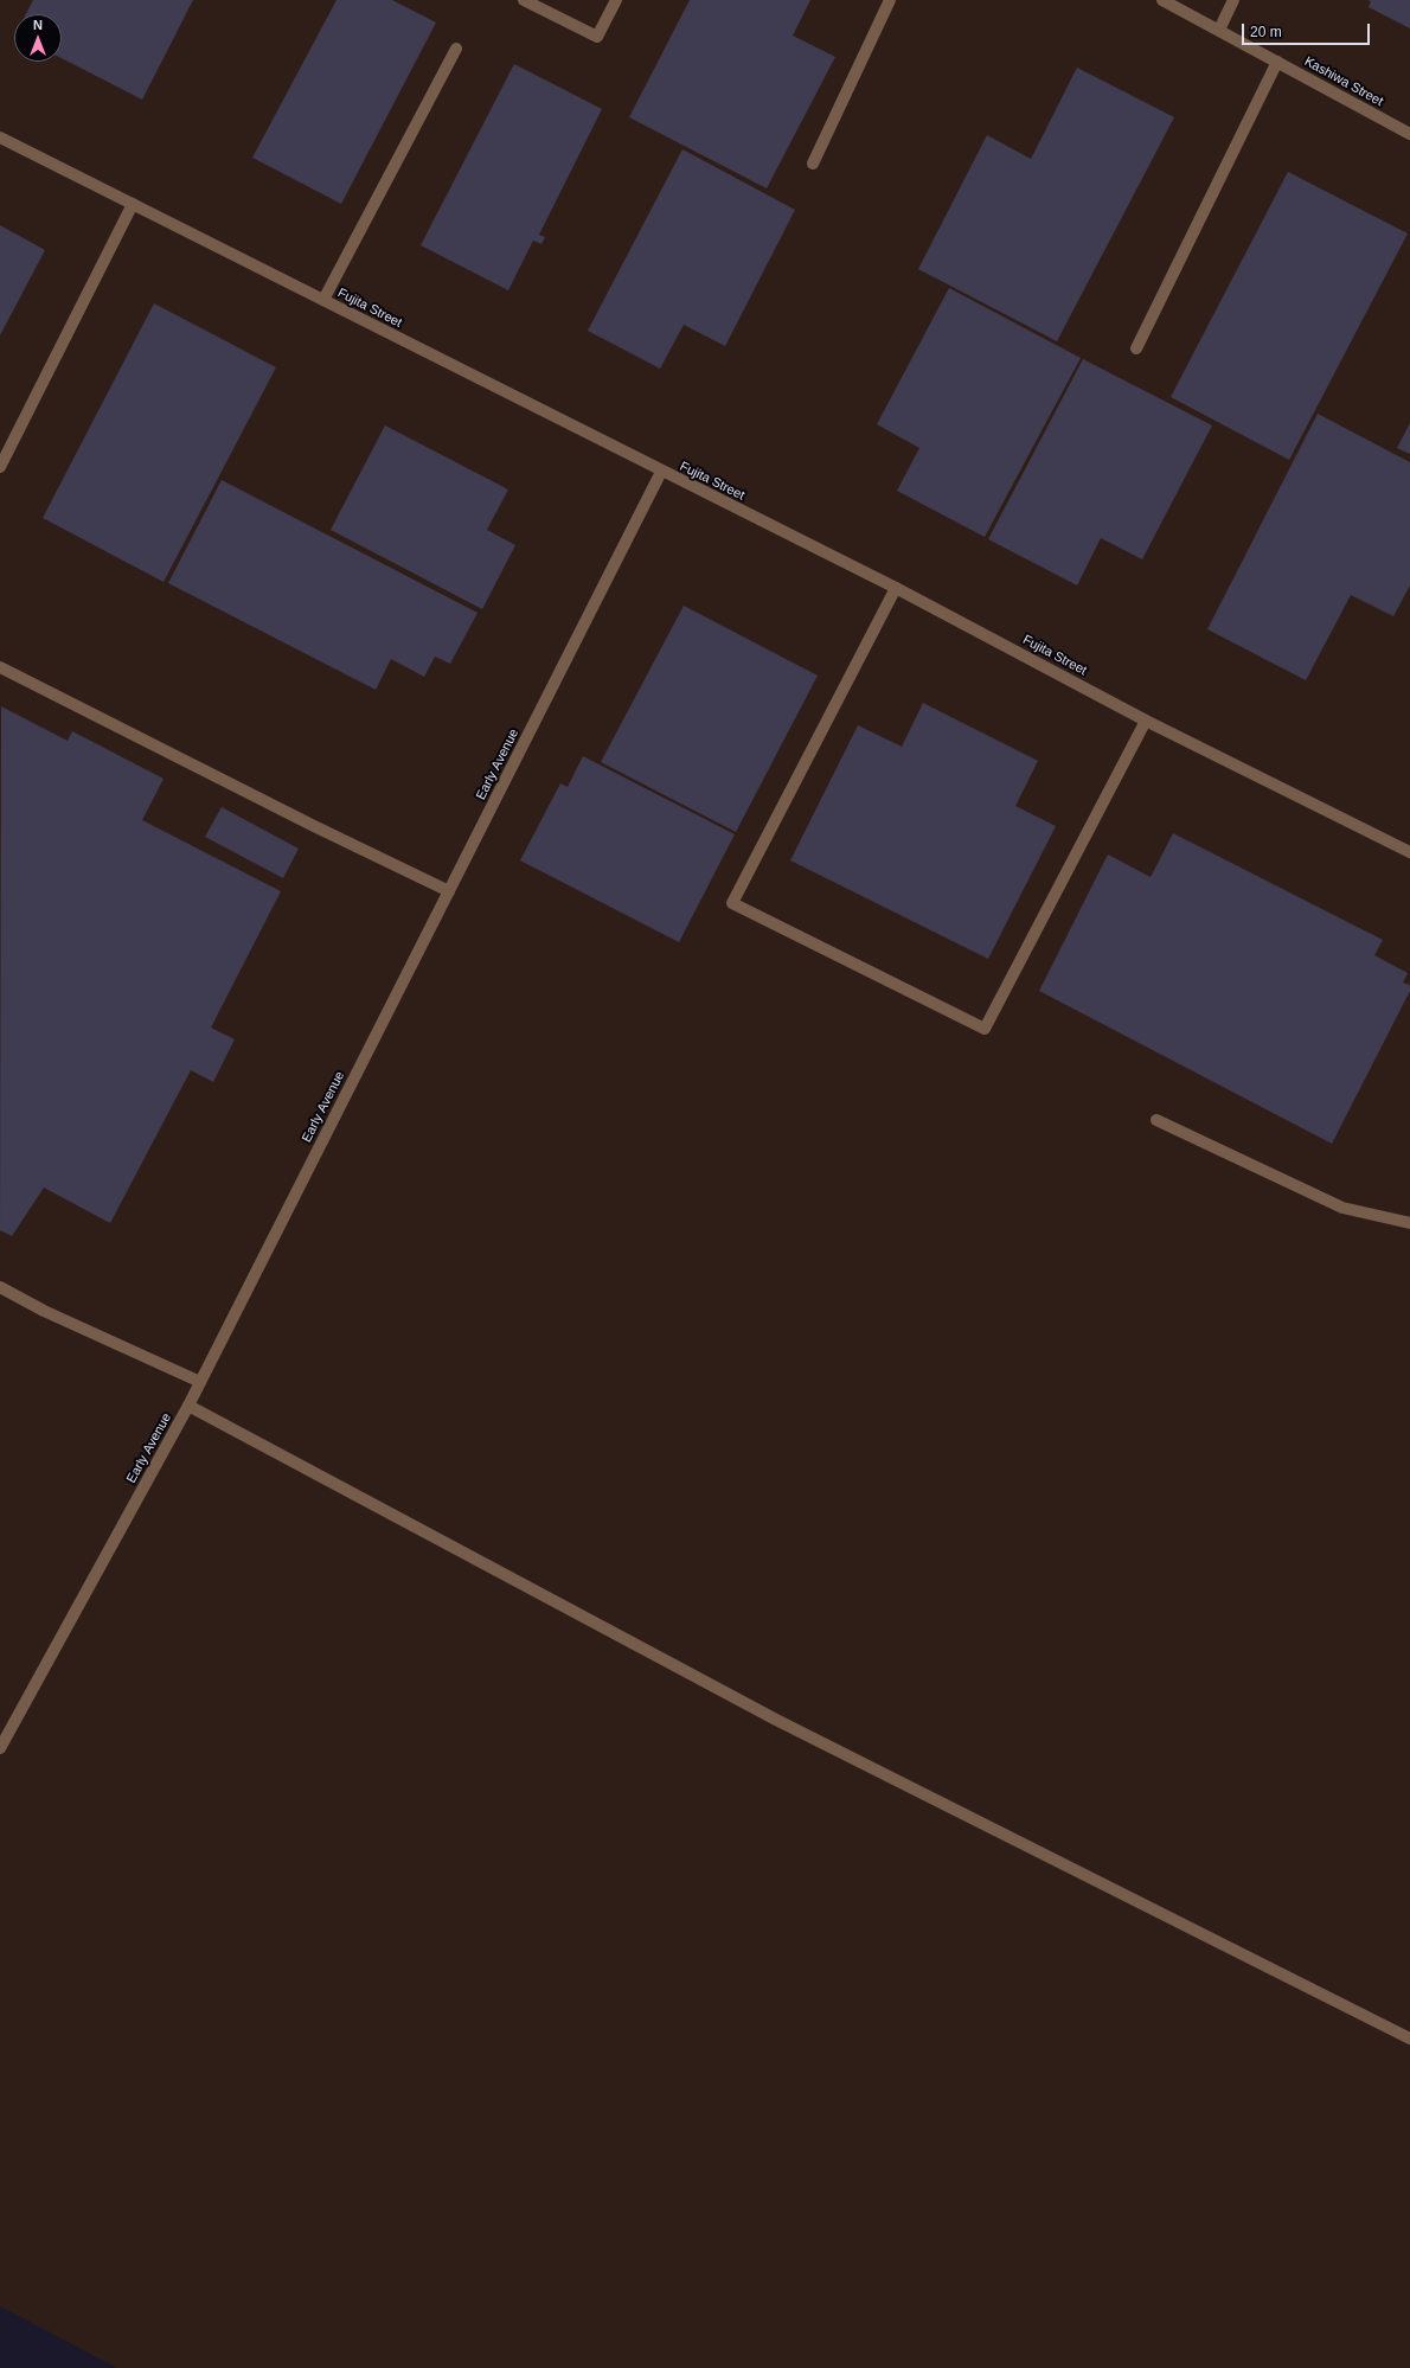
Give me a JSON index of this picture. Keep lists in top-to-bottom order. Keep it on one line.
{"streets":{"street":["Kashiwa Street","Fujita Street","Early Avenue"]},"crossings":[["Fujita Street","Early Avenue"]],"scale_bar":"20 m","north":"top"}
